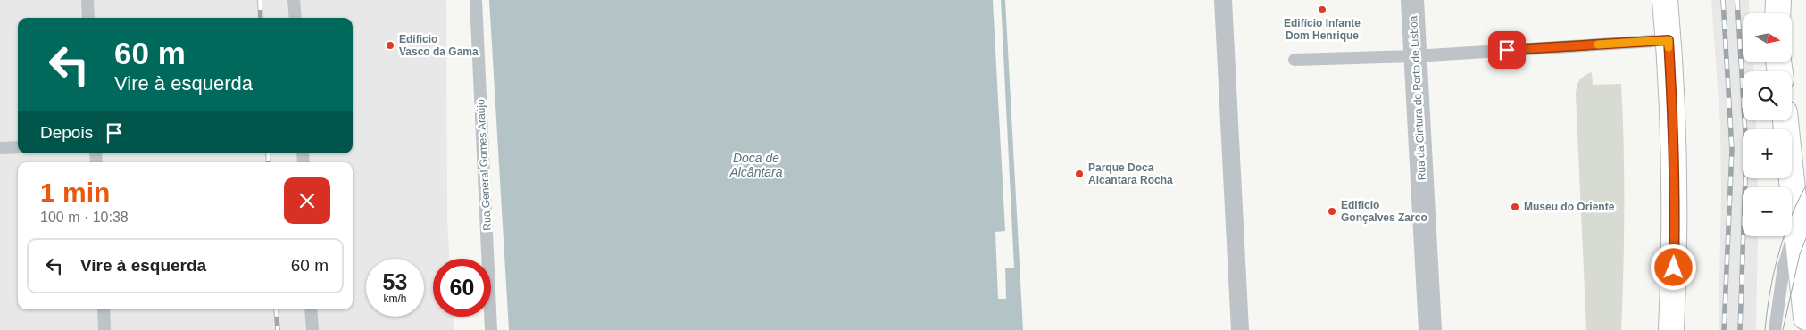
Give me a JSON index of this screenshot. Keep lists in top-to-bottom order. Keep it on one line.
{"streets":{"street":["Rua da Cintura do Porto de Lisboa"],"lane":["Rua General Gomes Araújo"]},"water":["Doca de Alcântara"],"places":["Edifício Infante Dom Henrique","Edificio Vasco da Gama","Parque Doca Alcantara Rocha","Museu do Oriente","Edificio Gonçalves Zarco"],"north":"right","page":{"map_buttons":["+","−"],"turn":["60 m","Vire à esquerda"],"then":"Depois","heading":["1 min","100 m · 10:38"],"list":[{"name":"Vire à esquerda","value":"60 m"}],"speed":"53 km/h","limit":"60"}}
